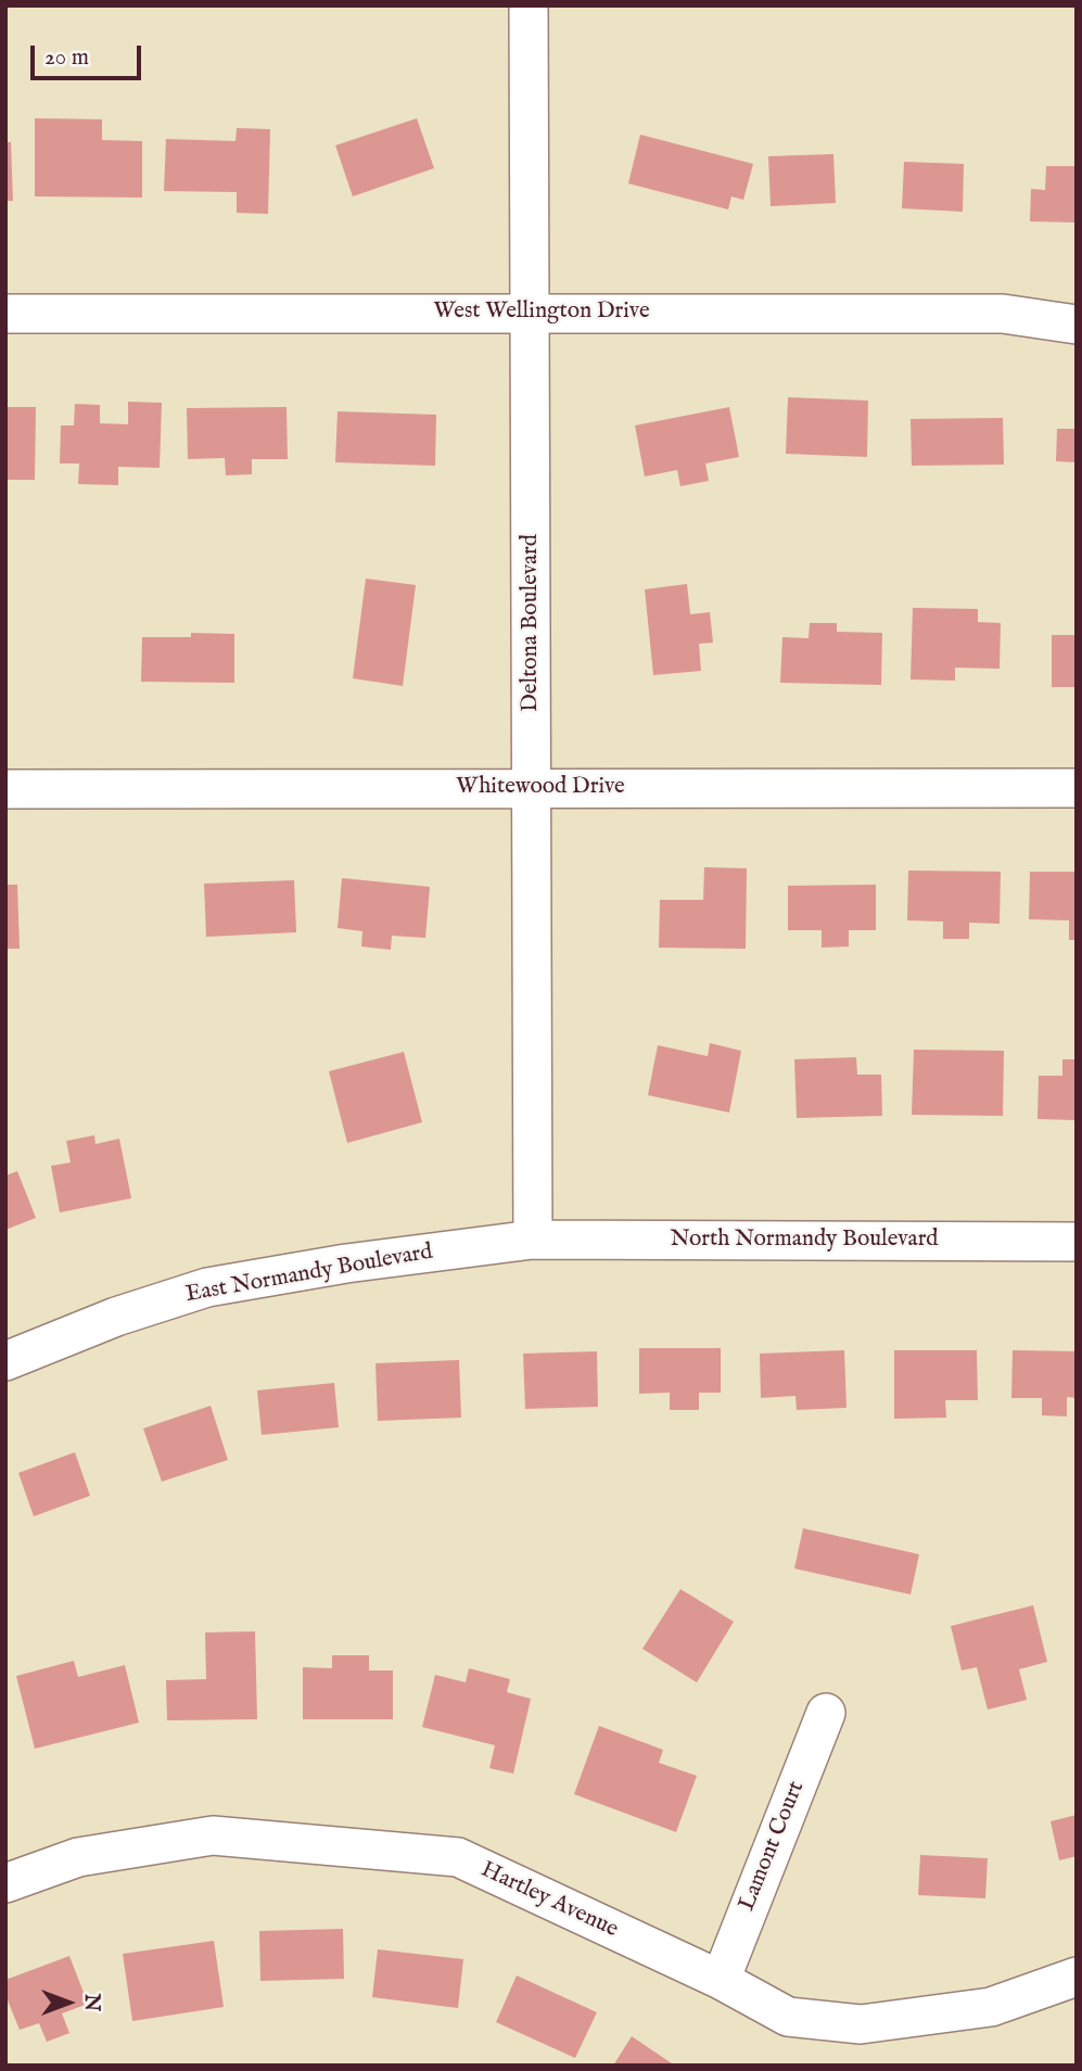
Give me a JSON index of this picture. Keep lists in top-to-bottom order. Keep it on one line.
{"streets":{"street":["West Wellington Drive","Deltona Boulevard","Whitewood Drive","North Normandy Boulevard","East Normandy Boulevard","Lamont Court","Hartley Avenue"]},"crossings":[["West Wellington Drive","Deltona Boulevard"],["Deltona Boulevard","Whitewood Drive"],["Deltona Boulevard","North Normandy Boulevard"],["Deltona Boulevard","East Normandy Boulevard"],["North Normandy Boulevard","East Normandy Boulevard"],["Lamont Court","Hartley Avenue"]],"scale_bar":"20 m","north":"right"}
